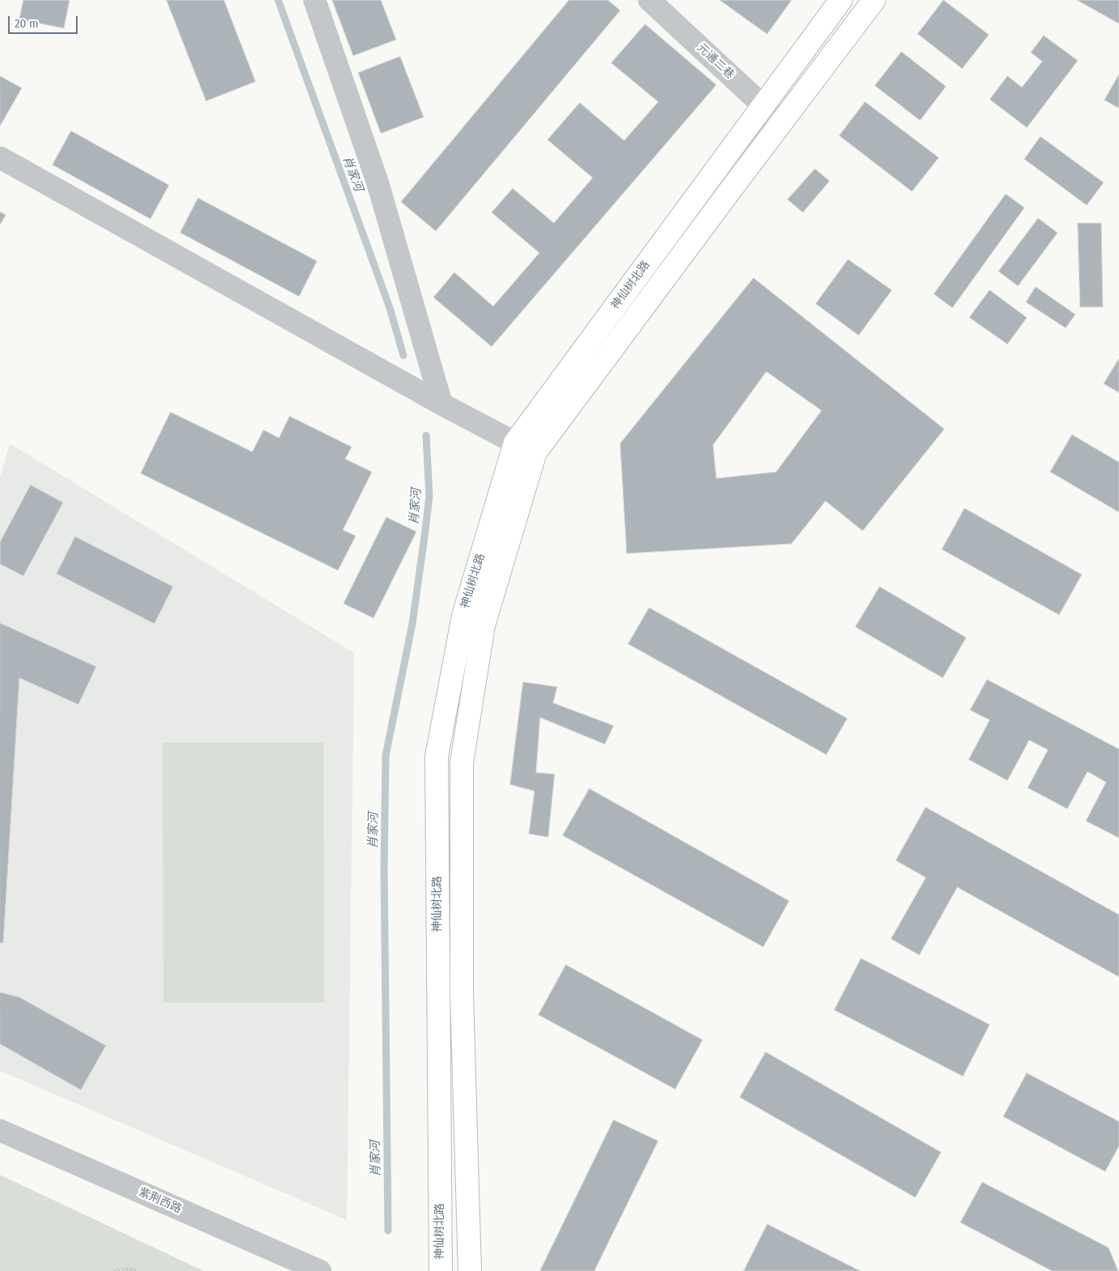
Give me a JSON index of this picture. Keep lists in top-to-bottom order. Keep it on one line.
{"streets":{"main road":["神仙树北路"],"street":["元通二巷","紫荆西路"]},"crossings":[["元通二巷","神仙树北路"]],"water":["肖家河"],"scale_bar":"20 m"}
